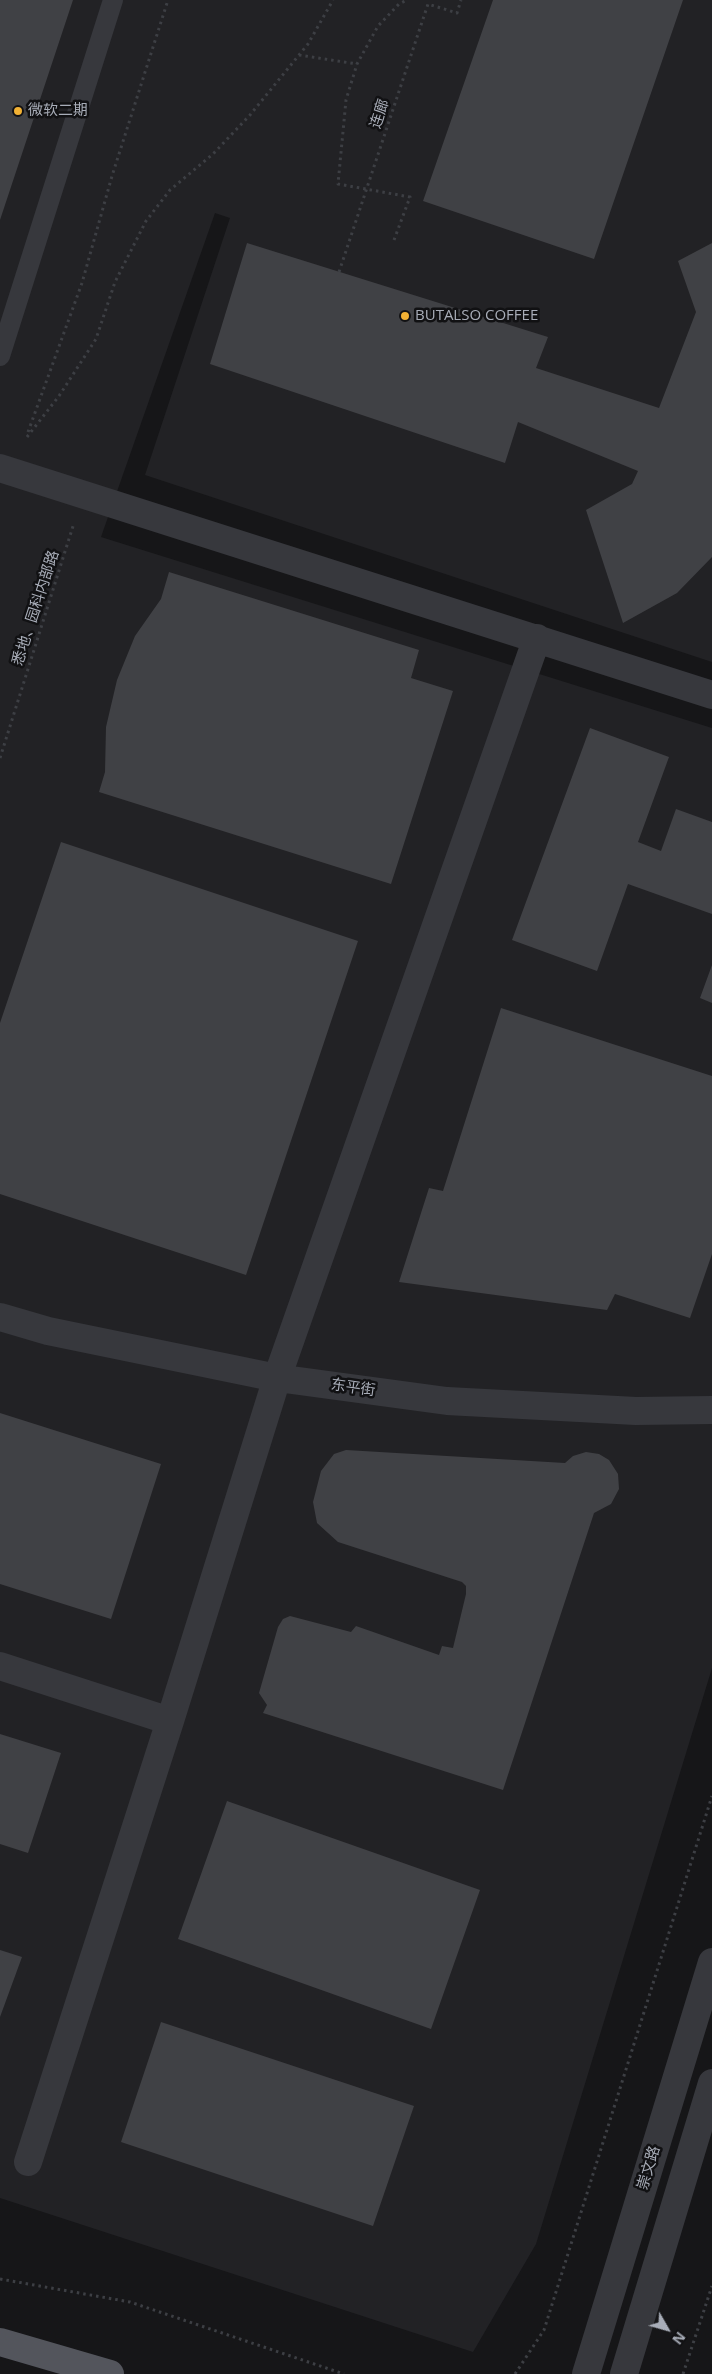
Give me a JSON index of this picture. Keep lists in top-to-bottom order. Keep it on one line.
{"streets":{"street":["东平街","崇文路"],"path":["连廊","悉地、园科内部路"]},"places":["微软二期","BUTALSO COFFEE"],"north":"bottom right"}
